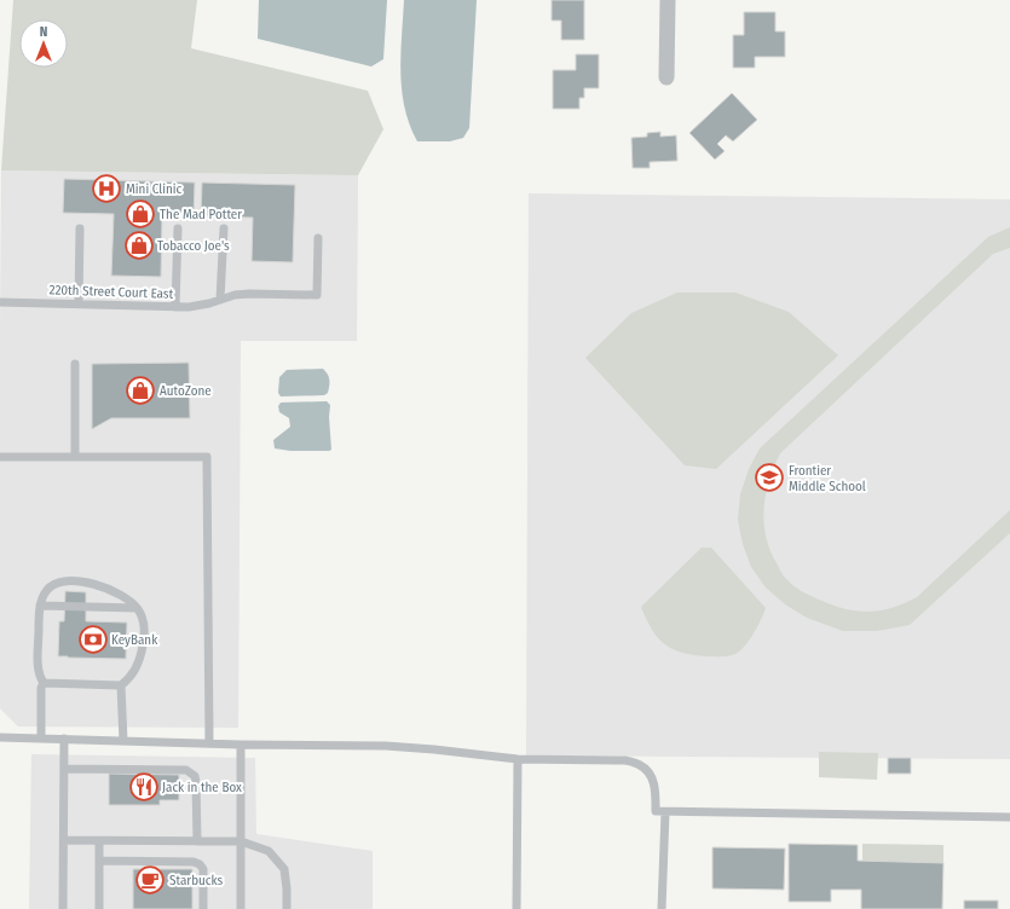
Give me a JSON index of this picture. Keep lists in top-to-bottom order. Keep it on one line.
{"streets":{"lane":["220th Street Court East"]},"places":{"hospital":["Mini Clinic"],"shop":["The Mad Potter","Tobacco Joe's","AutoZone"],"school or university":["Frontier Middle School"],"bank":["KeyBank"],"restaurant":["Jack in the Box"],"cafe":["Starbucks"]},"north":"top"}
